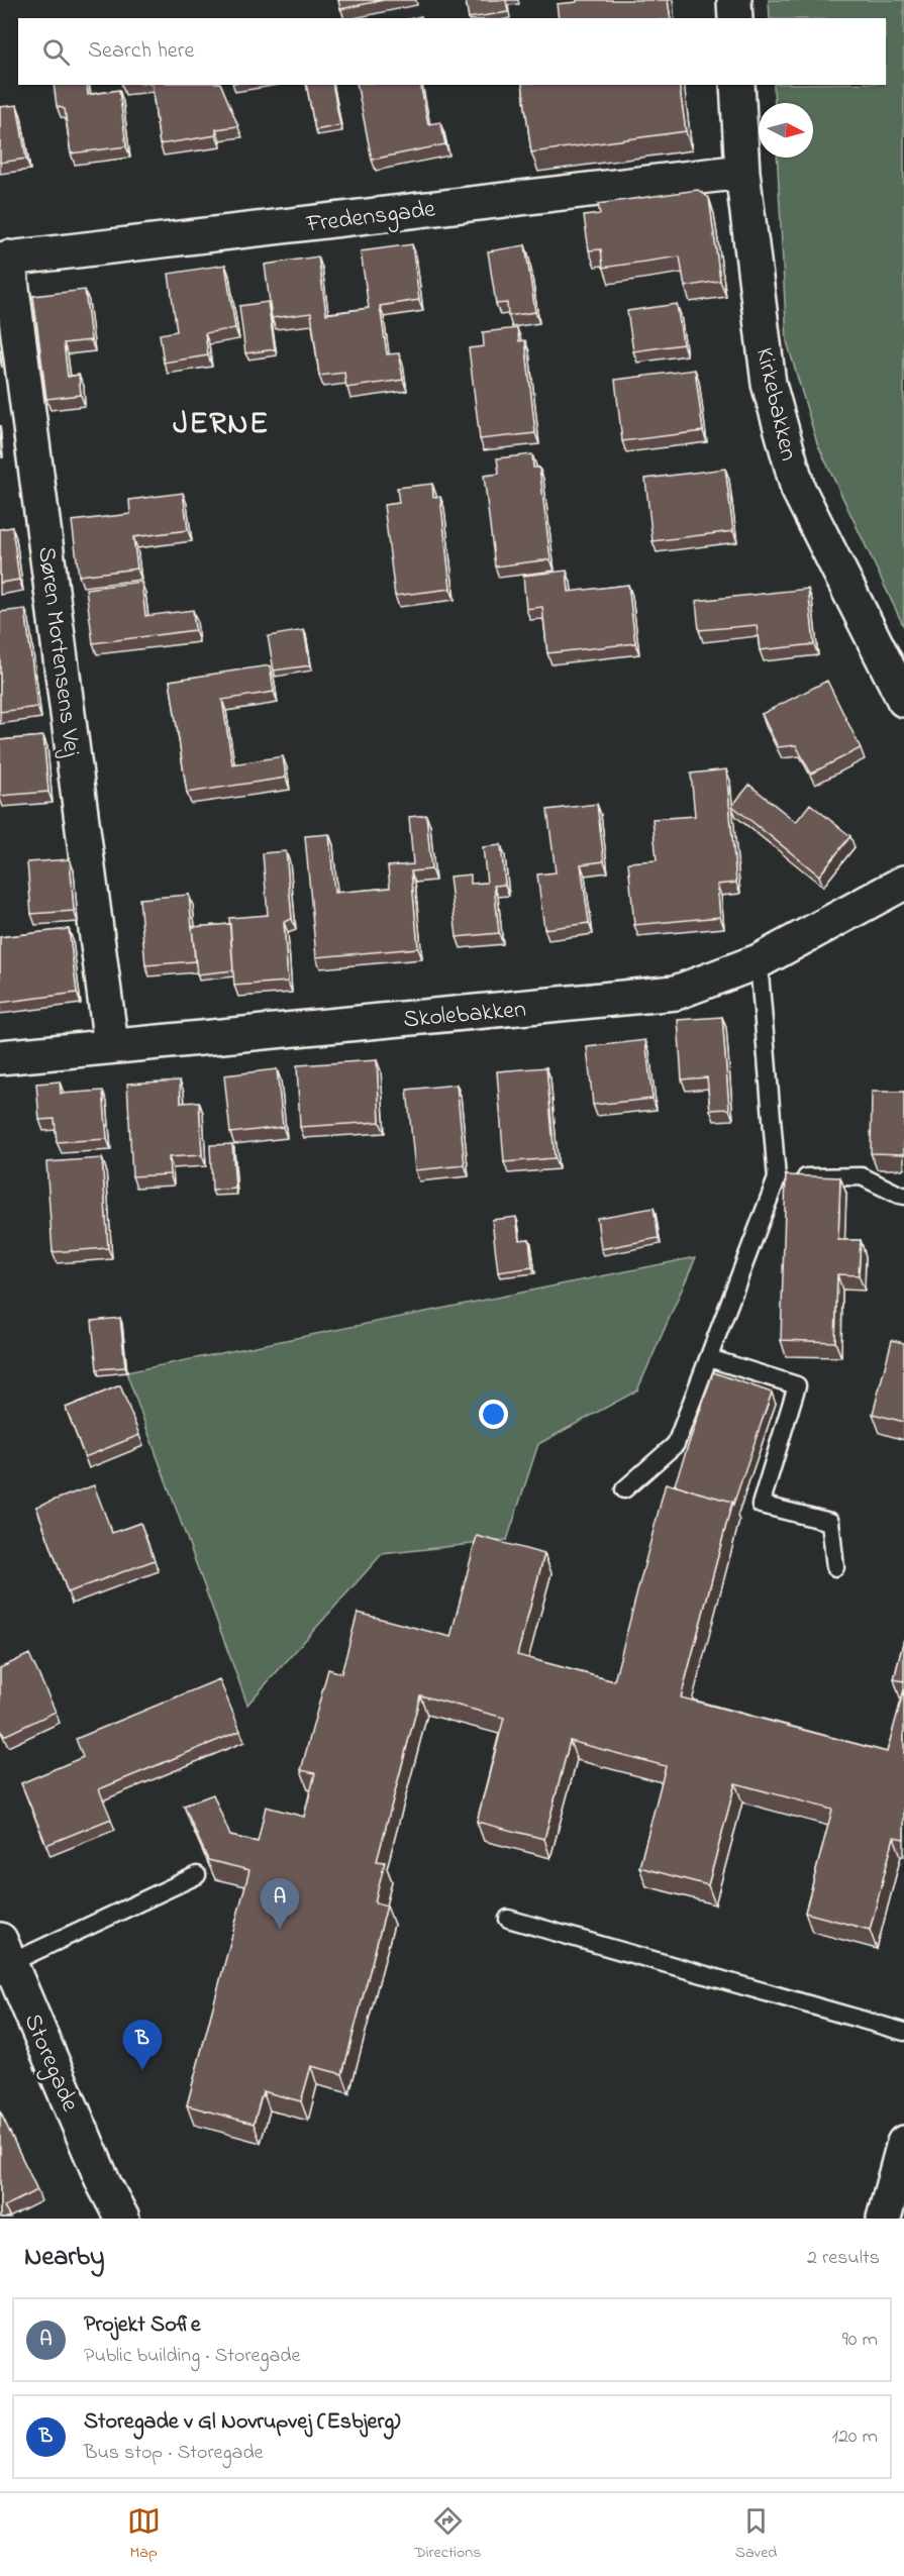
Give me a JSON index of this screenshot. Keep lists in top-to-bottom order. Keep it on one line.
{"streets":{"street":["Fredensgade","Kirkebakken","Søren Mortensens Vej","Skolebakken","Storegade"]},"crossings":[["Fredensgade","Kirkebakken"],["Fredensgade","Søren Mortensens Vej"],["Søren Mortensens Vej","Skolebakken"]],"districts":["JERNE"],"north":"right","page":{"search":"Search here","pins":["A","B"],"heading":["Nearby","2 results"],"list":[{"mark":"A","name":"Projekt Sofie","note":"Public building · Storegade","value":"90 m"},{"mark":"B","name":"Storegade v Gl Novrupvej (Esbjerg)","note":"Bus stop · Storegade","value":"120 m"}],"nav":["Map","Directions","Saved"]}}
